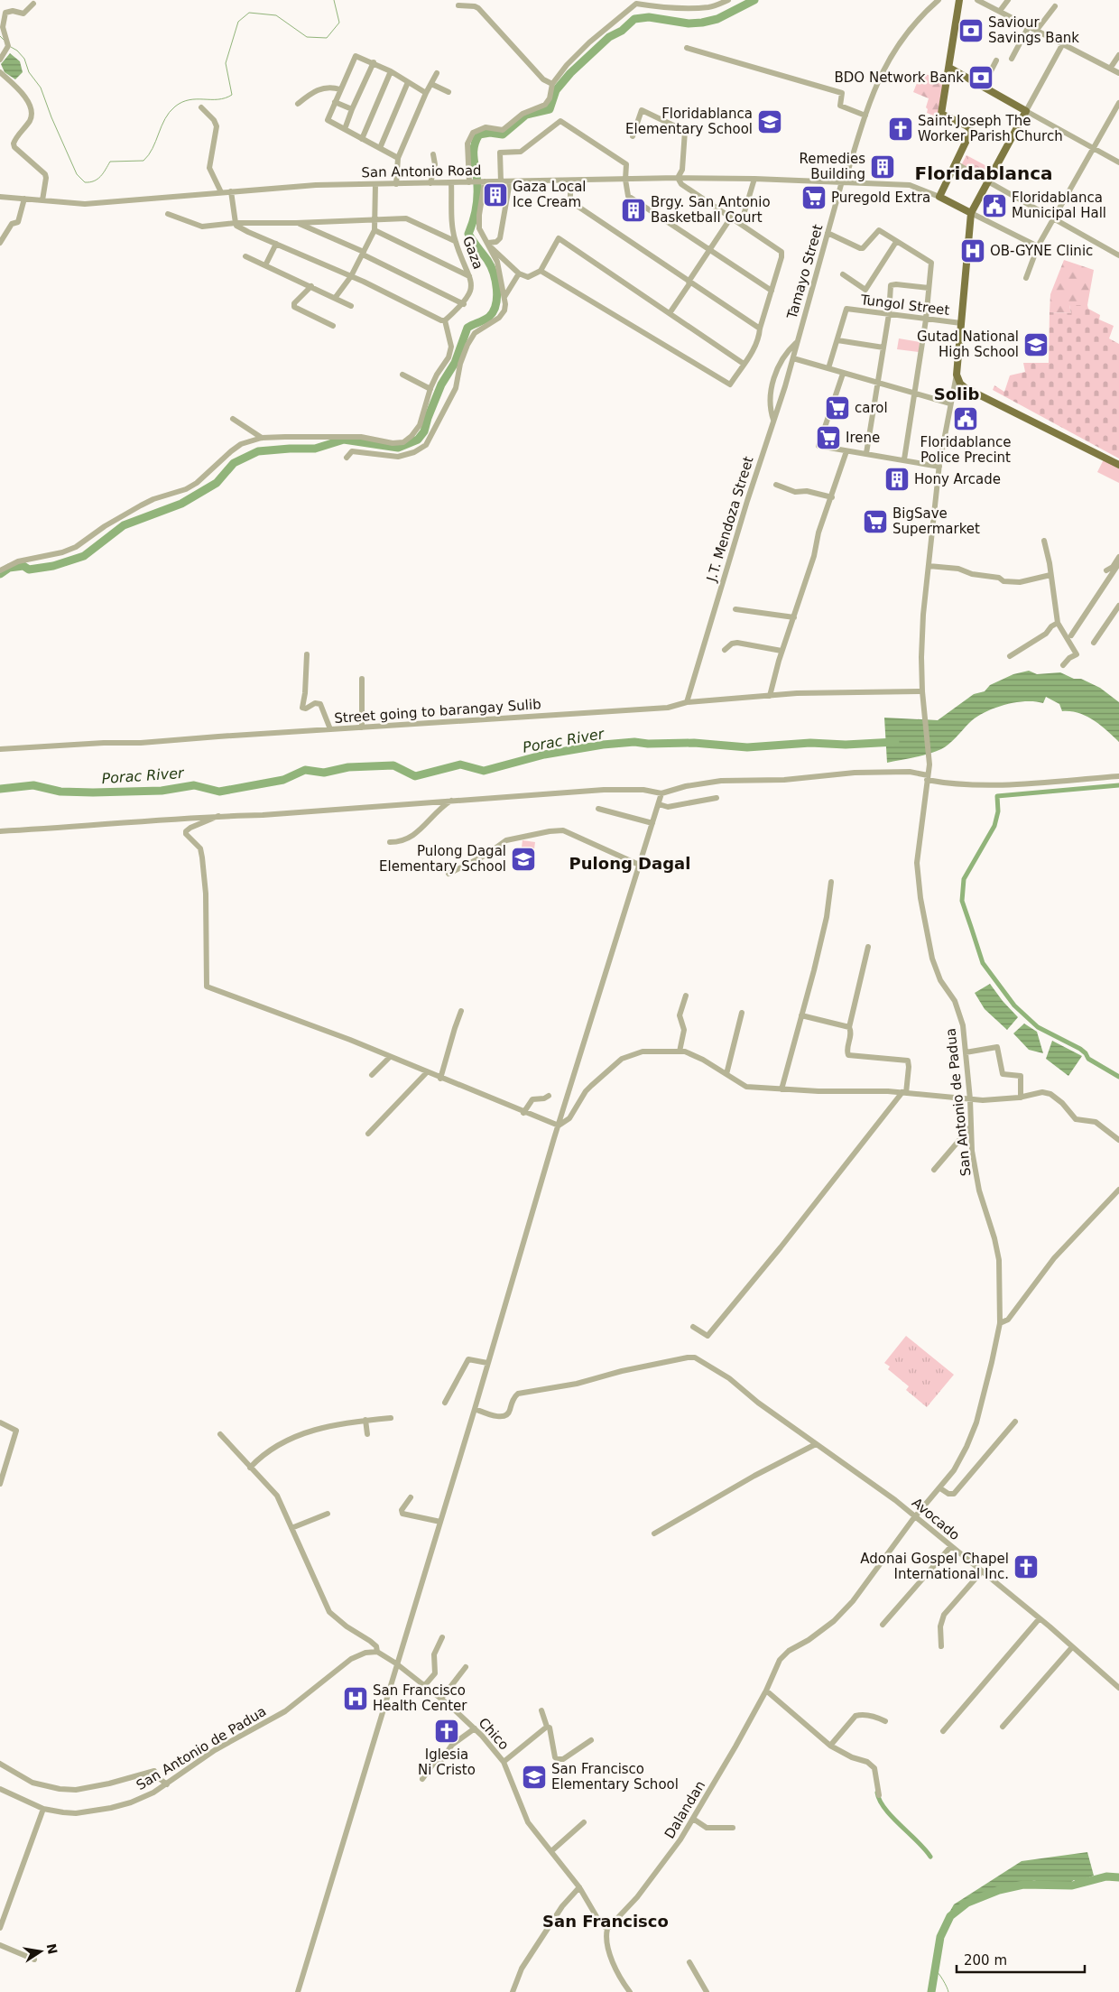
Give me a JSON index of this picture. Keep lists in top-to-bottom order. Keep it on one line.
{"streets":{"street":["San Antonio Road","Gaza","Tamayo Street","Tungol Street","J.T. Mendoza Street","Street going to barangay Sulib","San Antonio de Padua","Avocado","Chico","Dalandan"]},"crossings":[["San Antonio Road","Gaza"],["San Antonio Road","Tamayo Street"],["Tamayo Street","J.T. Mendoza Street"],["J.T. Mendoza Street","Street going to barangay Sulib"],["Street going to barangay Sulib","San Antonio de Padua"],["San Antonio de Padua","Avocado"],["San Antonio de Padua","Dalandan"],["Chico","Dalandan"]],"districts":["Floridablanca","Solib","Pulong Dagal","San Francisco"],"water":["Porac River"],"places":{"bank":["Saviour Savings Bank","BDO Network Bank"],"school or university":["Floridablanca Elementary School","Gutad National High School","Pulong Dagal Elementary School","San Francisco Elementary School"],"church":["Saint Joseph The Worker Parish Church","Adonai Gospel Chapel International Inc.","Iglesia Ni Cristo"],"building":["Remedies Building","Gaza Local Ice Cream","Brgy. San Antonio Basketball Court","Hony Arcade"],"supermarket":["Puregold Extra","carol","Irene","BigSave Supermarket"],"public building":["Floridablanca Municipal Hall","Floridablance Police Precint"],"hospital":["OB-GYNE Clinic","San Francisco Health Center"]},"scale_bar":"200 m","north":"right"}
